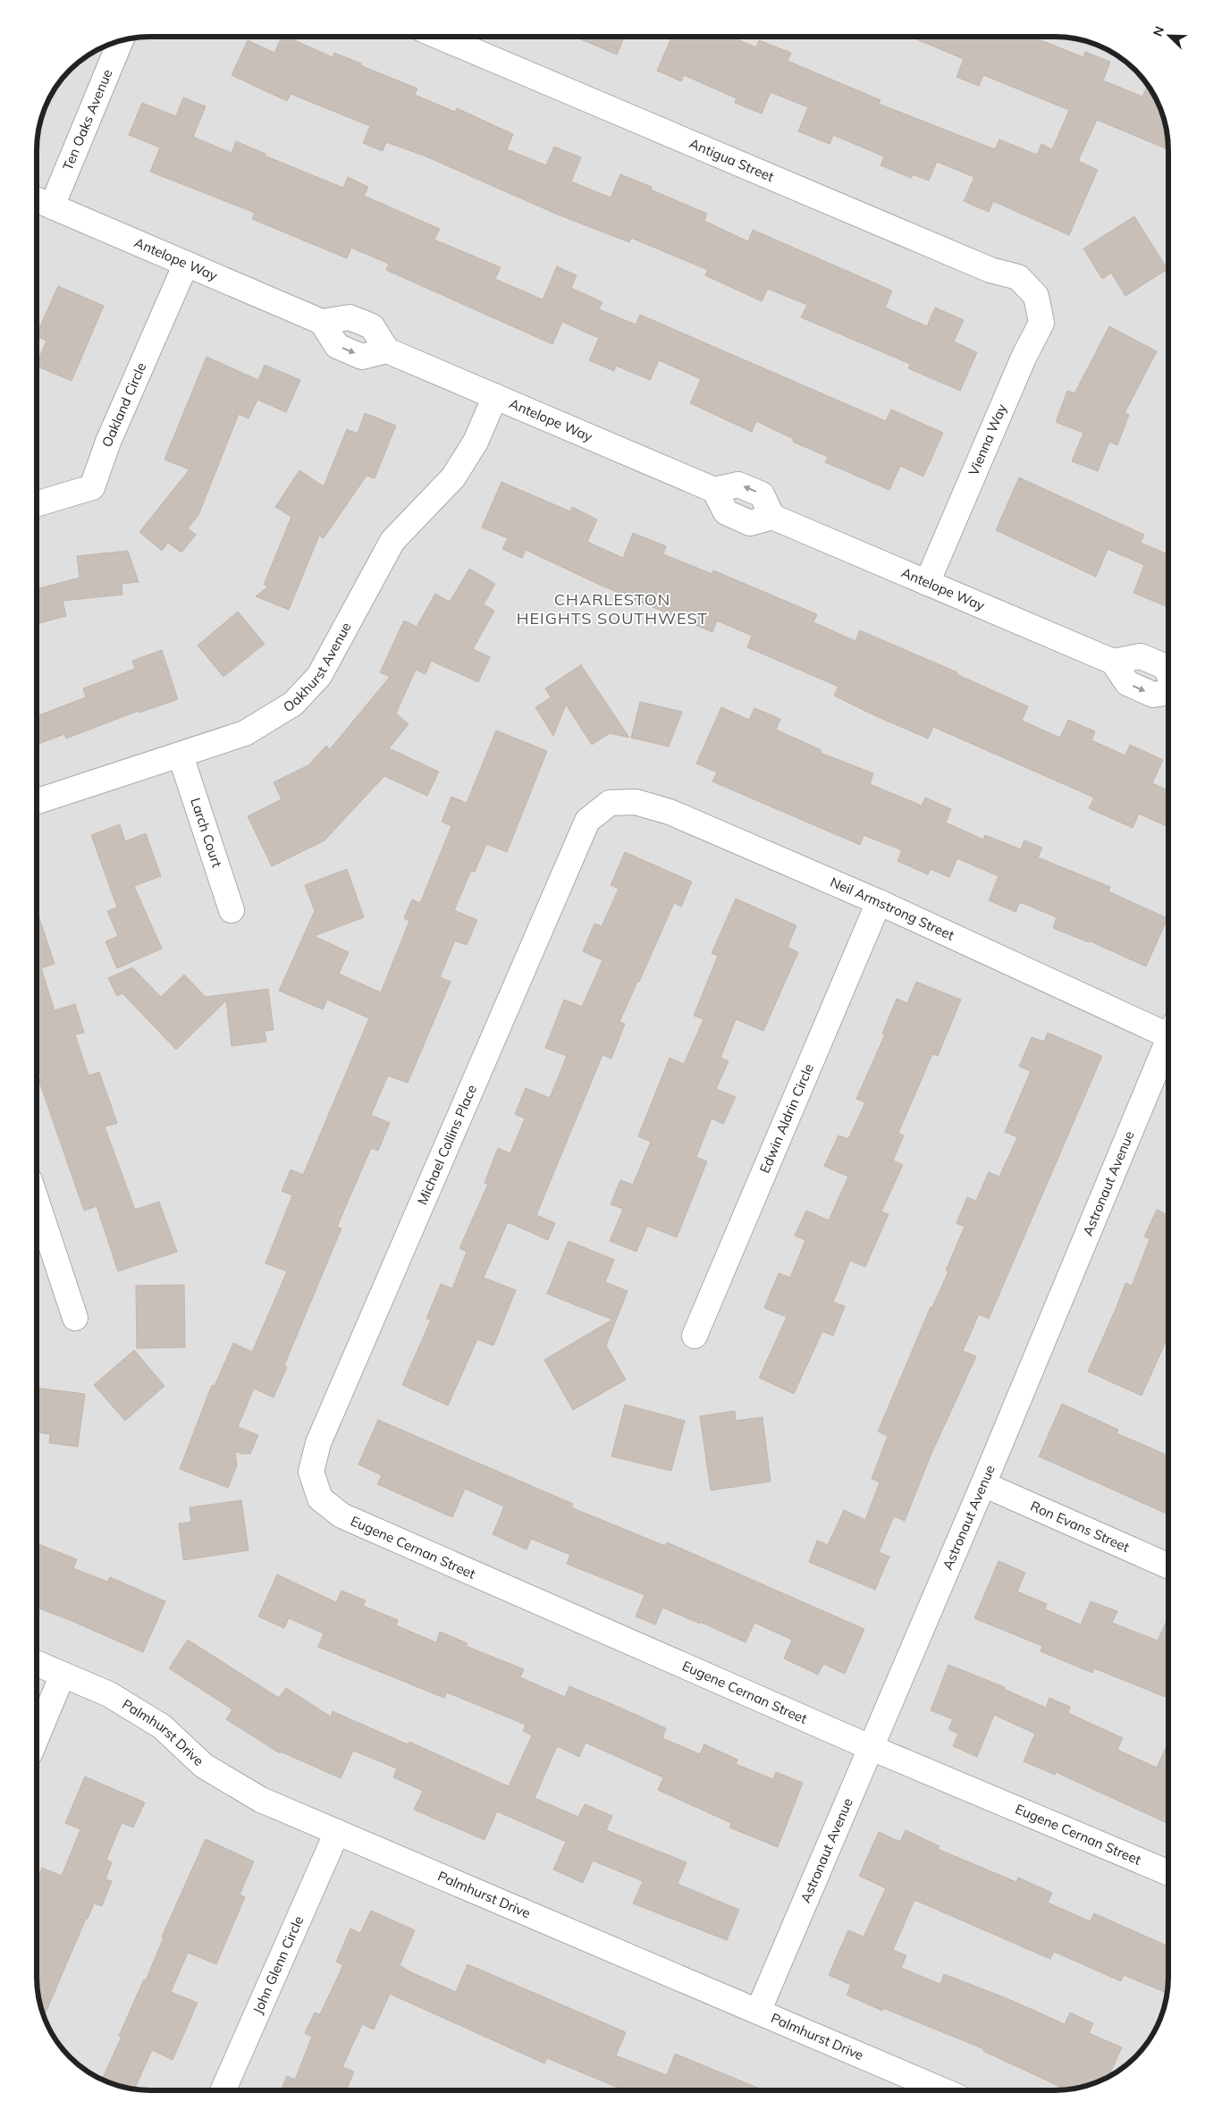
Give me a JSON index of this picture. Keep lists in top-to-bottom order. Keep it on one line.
{"streets":{"street":["Ten Oaks Avenue","Antigua Street","Antelope Way","Oakland Circle","Vienna Way","Oakhurst Avenue","Larch Court","Neil Armstrong Street","Edwin Aldrin Circle","Michael Collins Place","Astronaut Avenue","Ron Evans Street","Eugene Cernan Street","Palmhurst Drive","John Glenn Circle"]},"crossings":[["Ten Oaks Avenue","Antelope Way"],["Antigua Street","Vienna Way"],["Antelope Way","Oakland Circle"],["Antelope Way","Vienna Way"],["Antelope Way","Oakhurst Avenue"],["Oakhurst Avenue","Larch Court"],["Neil Armstrong Street","Edwin Aldrin Circle"],["Neil Armstrong Street","Michael Collins Place"],["Michael Collins Place","Eugene Cernan Street"],["Astronaut Avenue","Ron Evans Street"],["Astronaut Avenue","Eugene Cernan Street"],["Astronaut Avenue","Palmhurst Drive"],["Palmhurst Drive","John Glenn Circle"]],"districts":["CHARLESTON HEIGHTS SOUTHWEST"],"north":"top left"}
